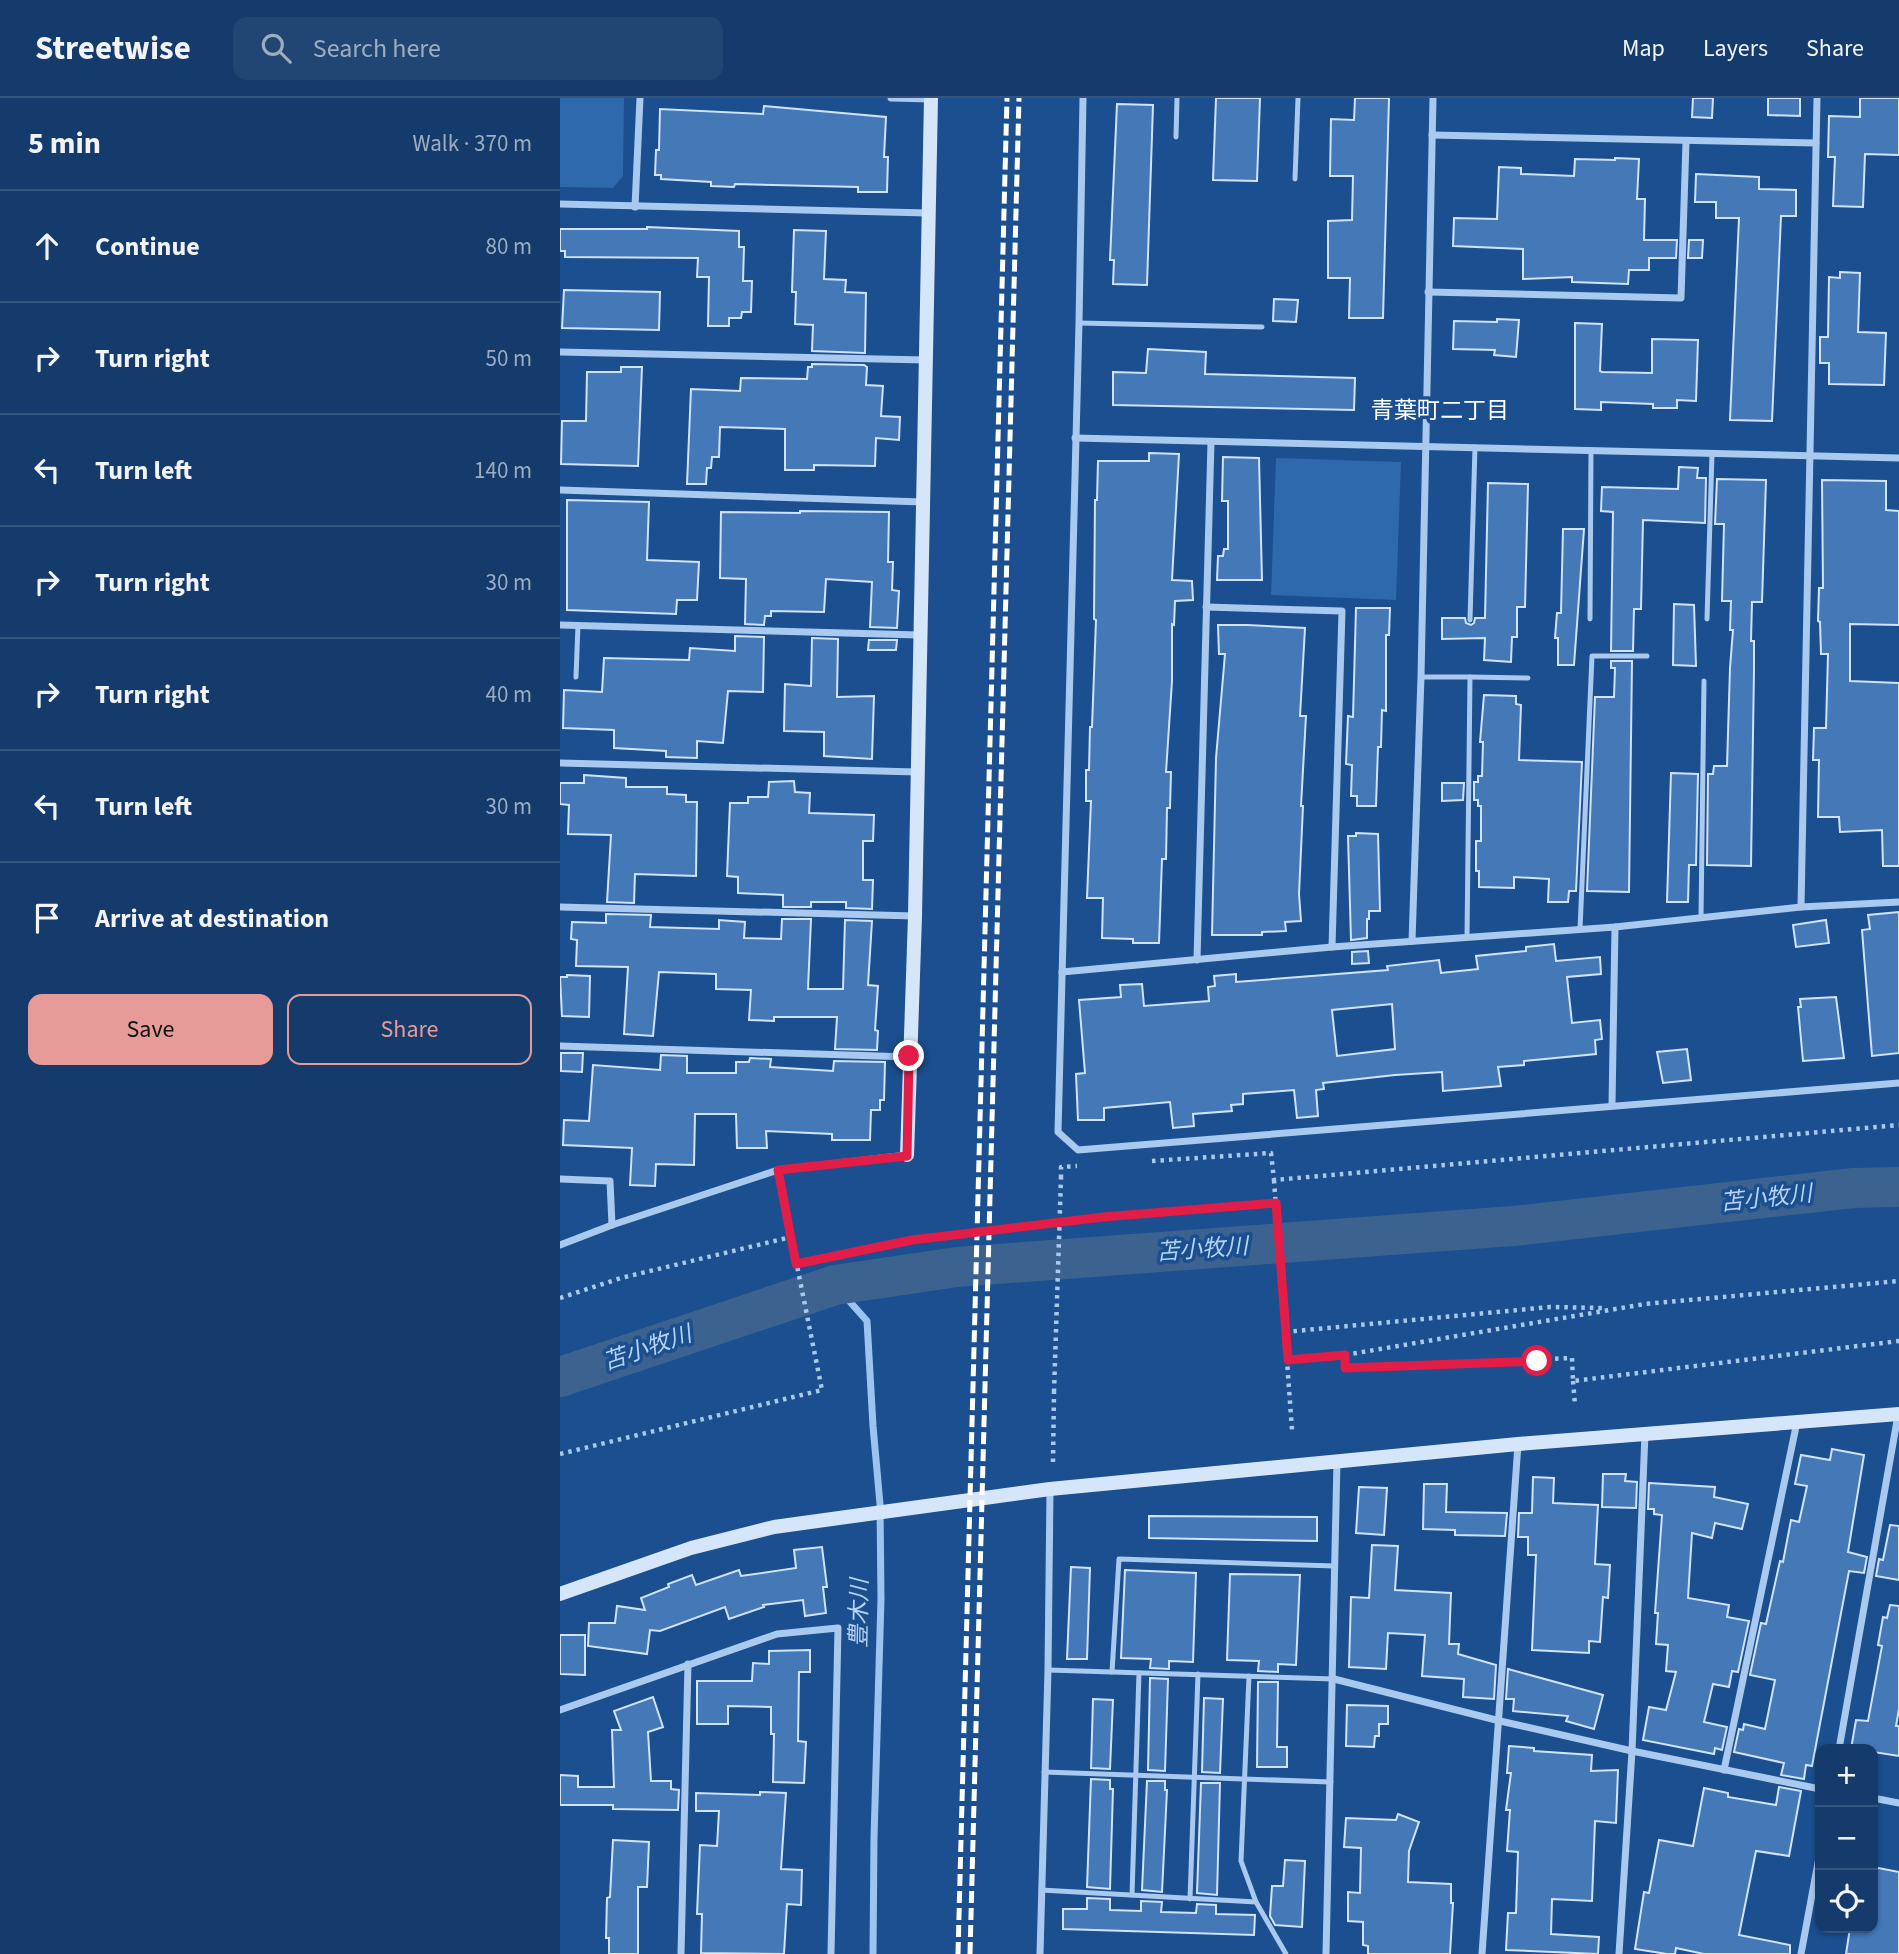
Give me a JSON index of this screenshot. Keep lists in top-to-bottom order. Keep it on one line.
{"districts":["青葉町二丁目"],"water":["苫小牧川","豊木川"],"page":{"header":"Streetwise","search":"Search here","nav":["Map","Layers","Share"],"heading":["5 min","Walk · 370 m"],"list":[["Continue","80 m"],["Turn right","50 m"],["Turn left","140 m"],["Turn right","30 m"],["Turn right","40 m"],["Turn left","30 m"],"Arrive at destination"],"buttons":["Save","Share"],"map_buttons":["+","−"]}}
